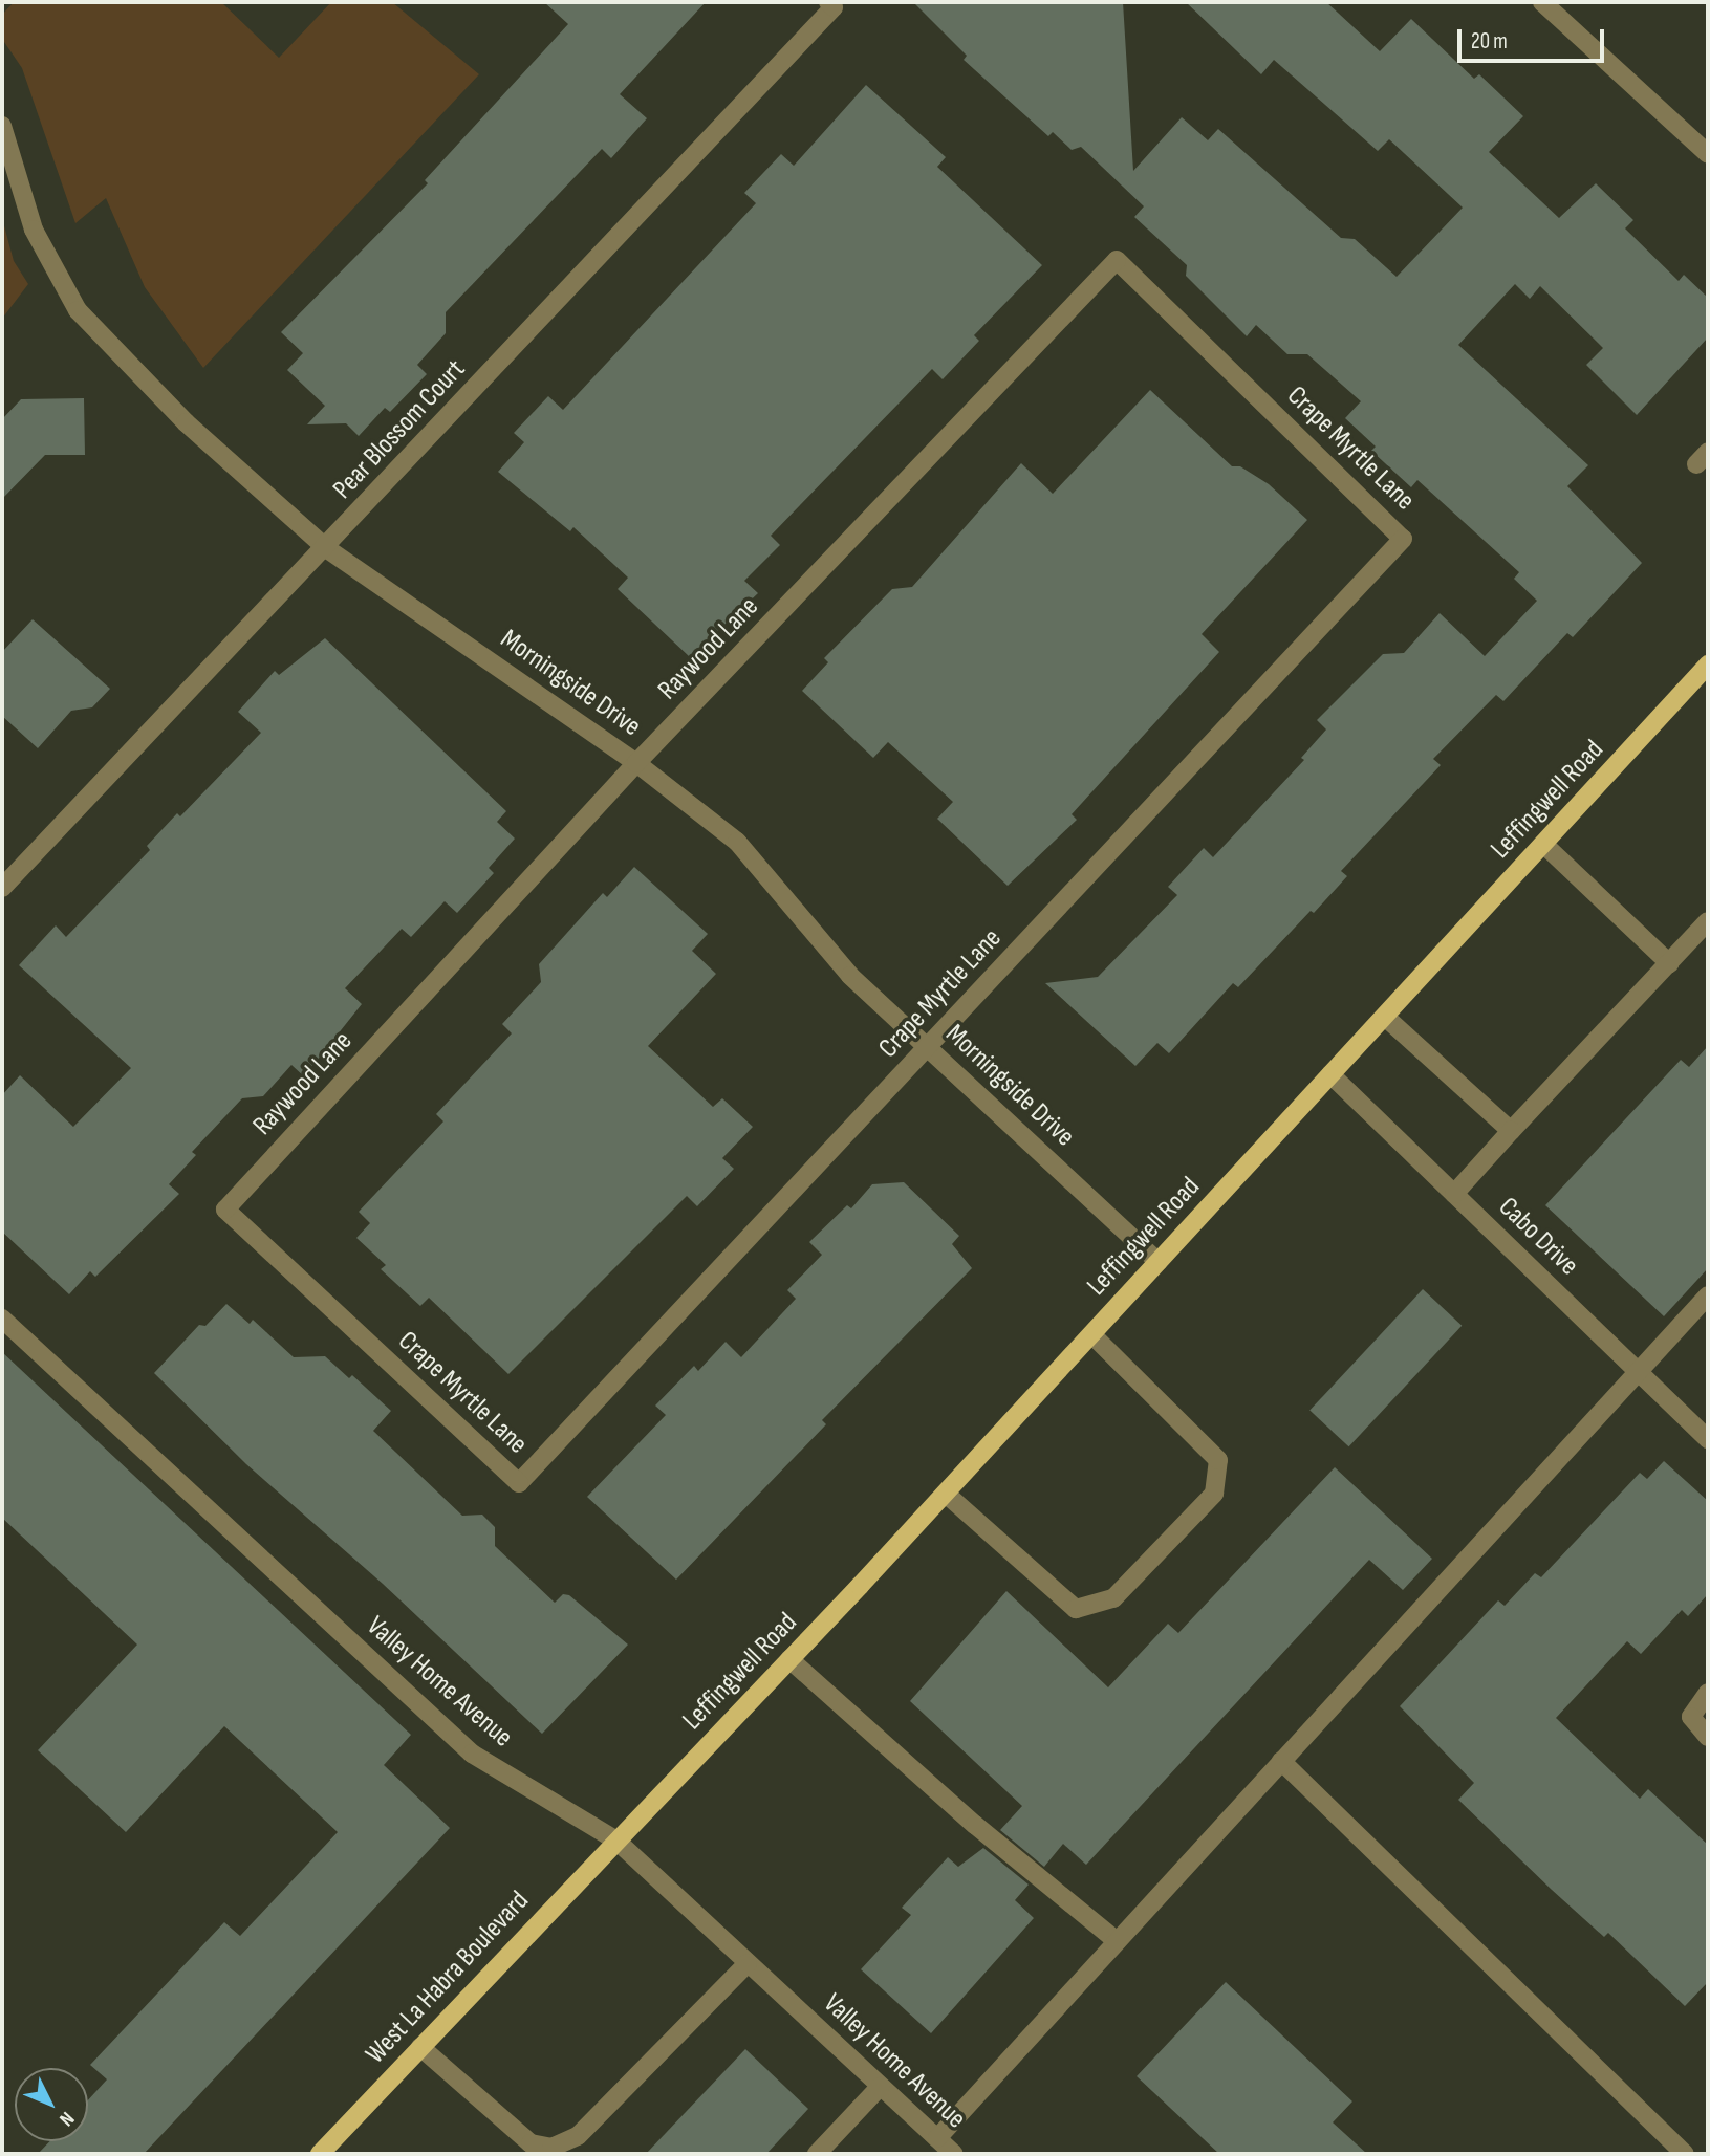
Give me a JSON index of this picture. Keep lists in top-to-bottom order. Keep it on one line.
{"streets":{"main road":["Leffingwell Road","West La Habra Boulevard"],"street":["Pear Blossom Court","Crape Myrtle Lane","Raywood Lane","Morningside Drive","Cabo Drive","Valley Home Avenue"]},"crossings":[["Pear Blossom Court","Morningside Drive"],["Crape Myrtle Lane","Raywood Lane"],["Crape Myrtle Lane","Morningside Drive"],["Raywood Lane","Morningside Drive"],["Morningside Drive","Leffingwell Road"],["Leffingwell Road","Cabo Drive"],["Leffingwell Road","Valley Home Avenue"],["Leffingwell Road","West La Habra Boulevard"],["Valley Home Avenue","West La Habra Boulevard"]],"scale_bar":"20 m","north":"bottom right"}
